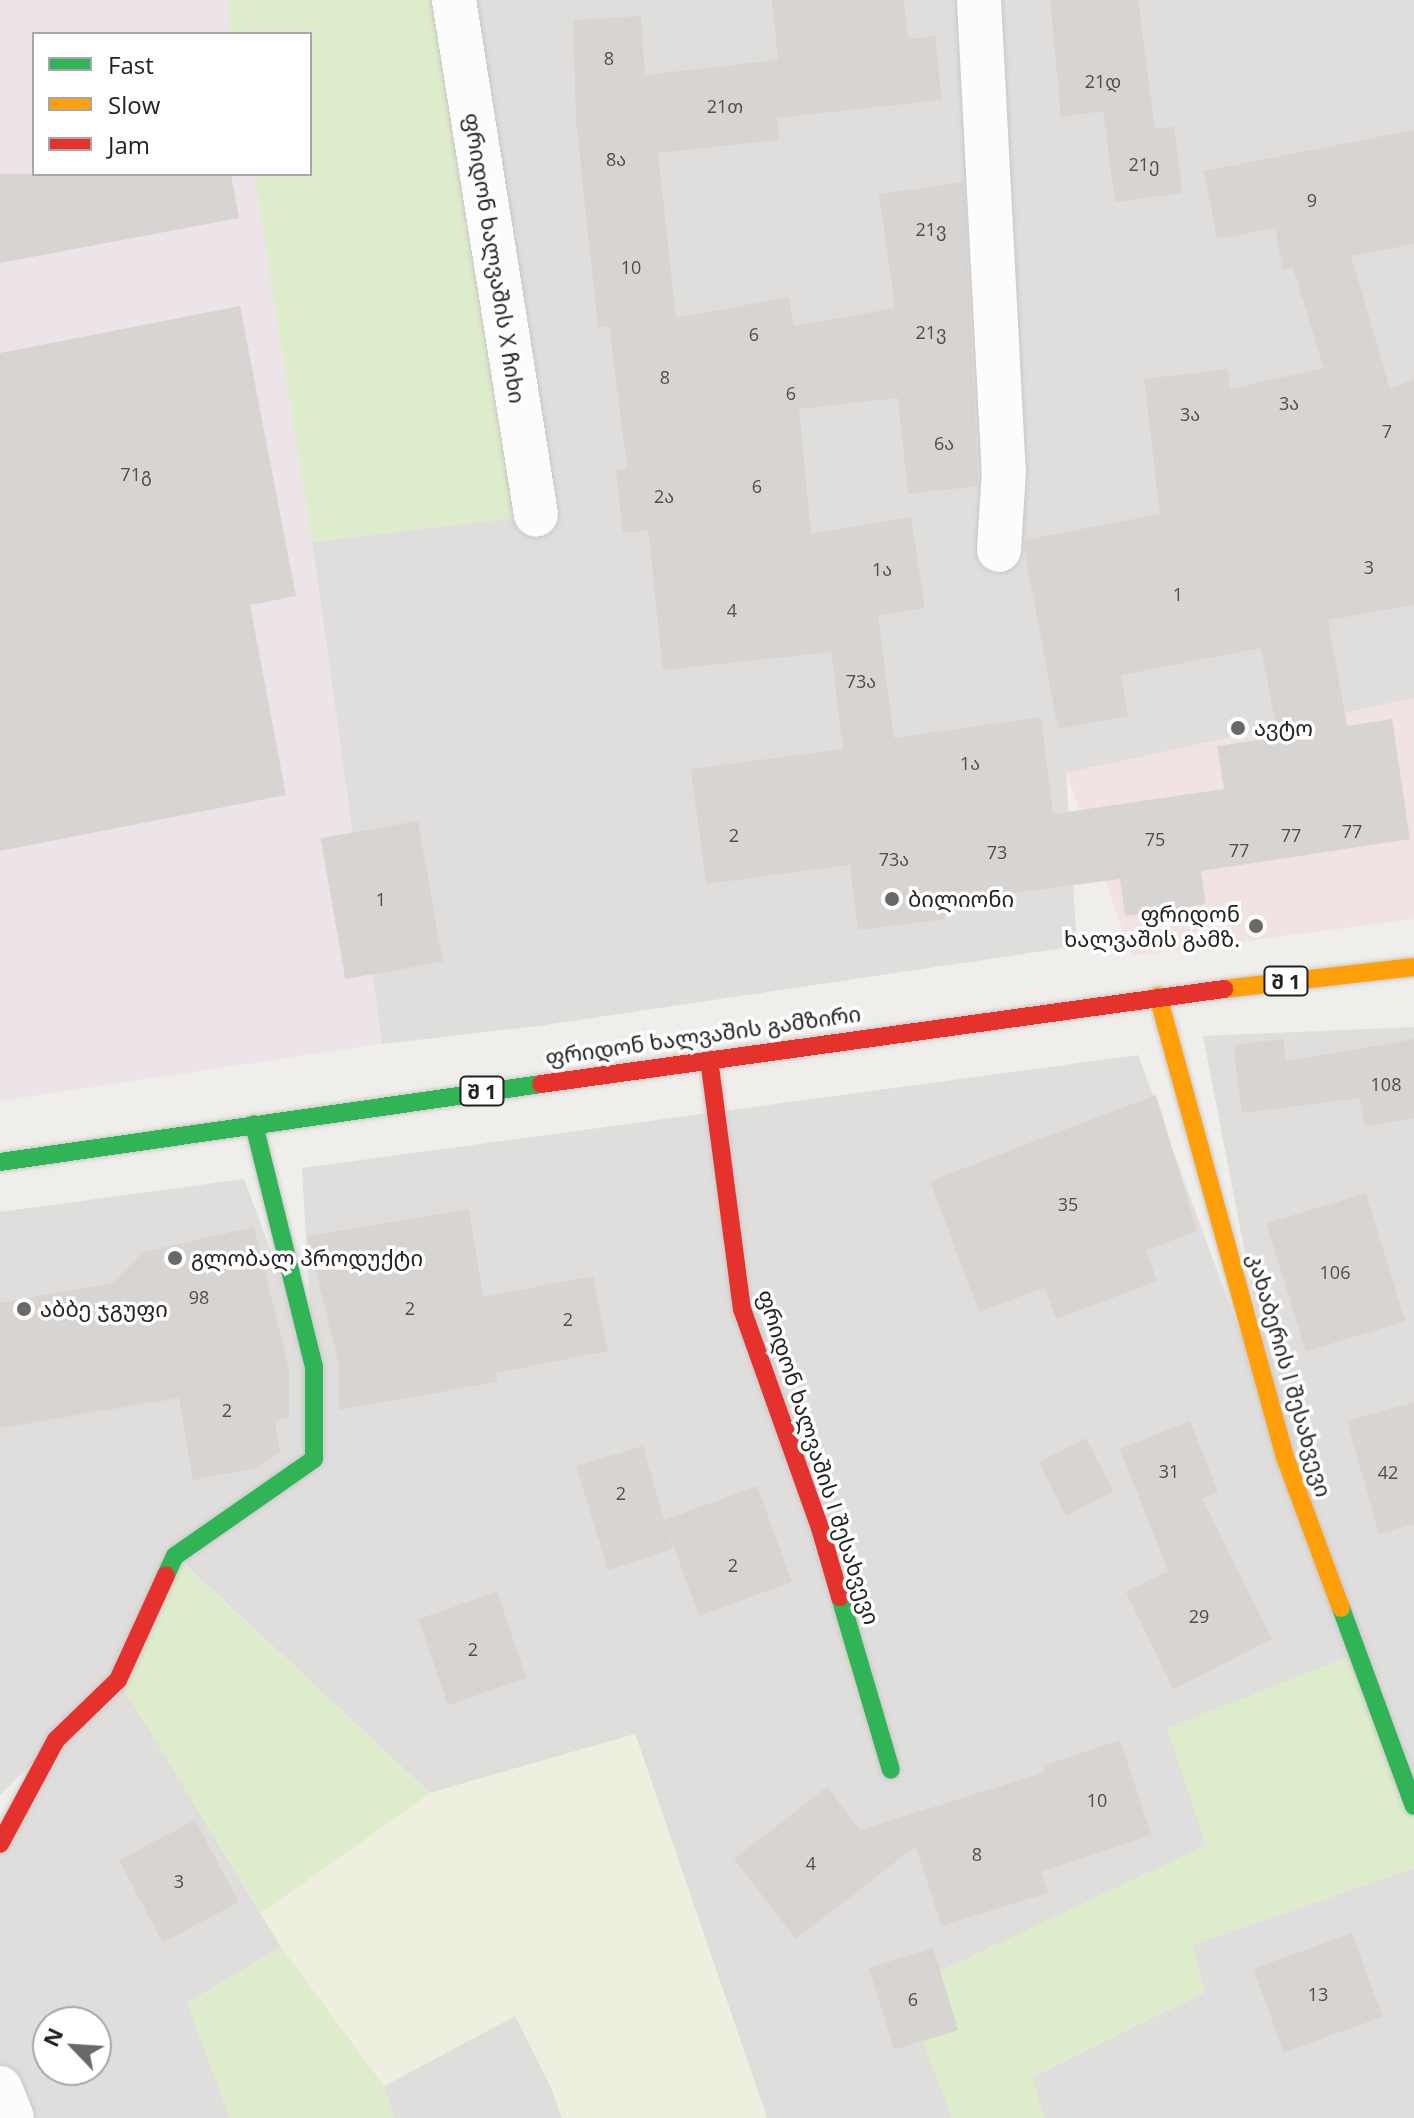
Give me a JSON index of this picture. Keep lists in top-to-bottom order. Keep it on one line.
{"streets":{"main road":["შ 1","ფრიდონ ხალვაშის გამზირი","კახაბერის I შესახვევი","ფრიდონ ხალვაშის I შესახვევი"],"street":["ფრიდონ ხალვაშის X ჩიხი"]},"crossings":[["ფრიდონ ხალვაშის გამზირი","კახაბერის I შესახვევი"],["ფრიდონ ხალვაშის გამზირი","ფრიდონ ხალვაშის I შესახვევი"]],"places":["ავტო","ბილიონი","ფრიდონ ხალვაშის გამზ.","გლობალ პროდუქტი","აბბე ჯგუფი"],"house_numbers":["8","21დ","21თ","8ა","21ე","9","21ვ","10","21ვ","6","8","6","3ა","3ა","7","6ა","71გ","6","2ა","3","1ა","1","4","73ა","1ა","77","2","77","75","77","73","73ა","1","108","35","106","98","2","2","2","31","42","2","2","29","2","10","8","4","3","13","6"],"legend":["Fast","Slow","Jam"],"north":"top left"}
